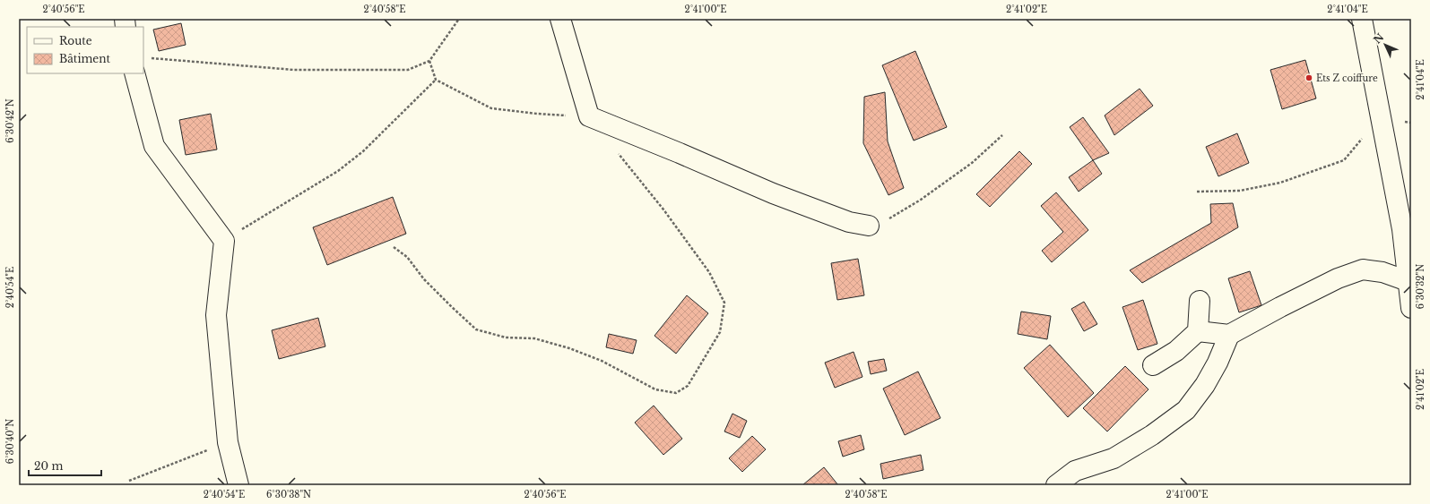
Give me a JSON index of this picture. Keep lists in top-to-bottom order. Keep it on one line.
{"places":["Ets Z coiffure"],"legend":["Route","Bâtiment"],"scale_bar":"20 m","north":"top left","coordinates":["2°40'56\"E","2°40'58\"E","2°41'00\"E","2°41'02\"E","2°41'04\"E","6°30'42\"N","6°30'32\"N","2°40'54\"E","6°30'40\"N","6°30'38\"N"]}
